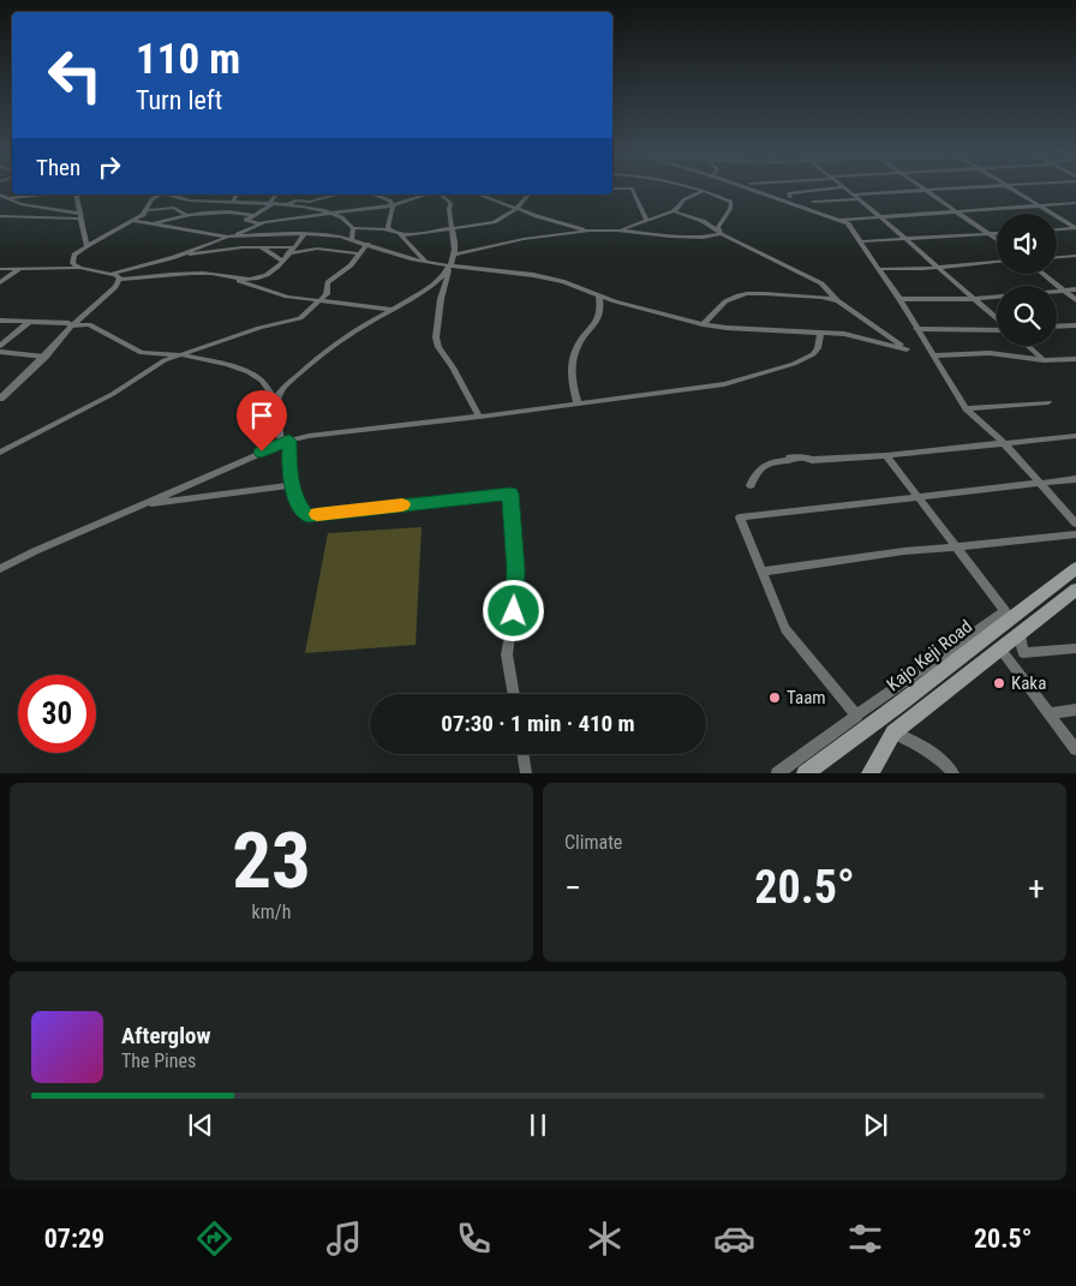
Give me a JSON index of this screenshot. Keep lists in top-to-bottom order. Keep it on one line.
{"streets":{"main road":["Kajo Keji Road"]},"places":["Kaka","Taam"],"page":{"turn":["110 m","Turn left"],"then":"Then","limit":"30","trip":"07:30 · 1 min · 410 m","tile":[["23","km/h"],"Climate"],"heat":["−","20.5°","+"],"song":["Afterglow","The Pines"],"tabs":["07:29","20.5°"]}}
